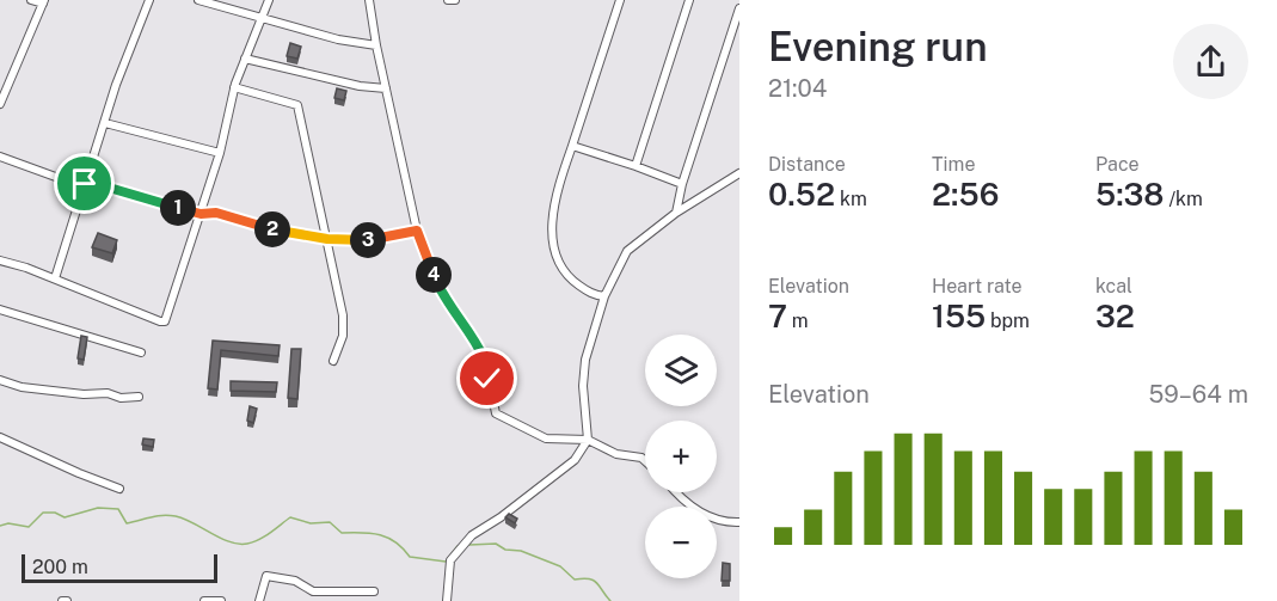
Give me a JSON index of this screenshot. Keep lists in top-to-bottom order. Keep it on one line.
{"scale_bar":"200 m","page":{"heading":["Evening run","21:04"],"stats":[["Distance","0.52 km"],["Time","2:56"],["Pace","5:38 /km"],["Elevation","7 m"],["Heart rate","155 bpm"],["kcal","32"]],"pins":["1","2","3","4"],"map_buttons":["+","−"],"chart":["Elevation","59–64 m"],"scale":"200 m"}}
